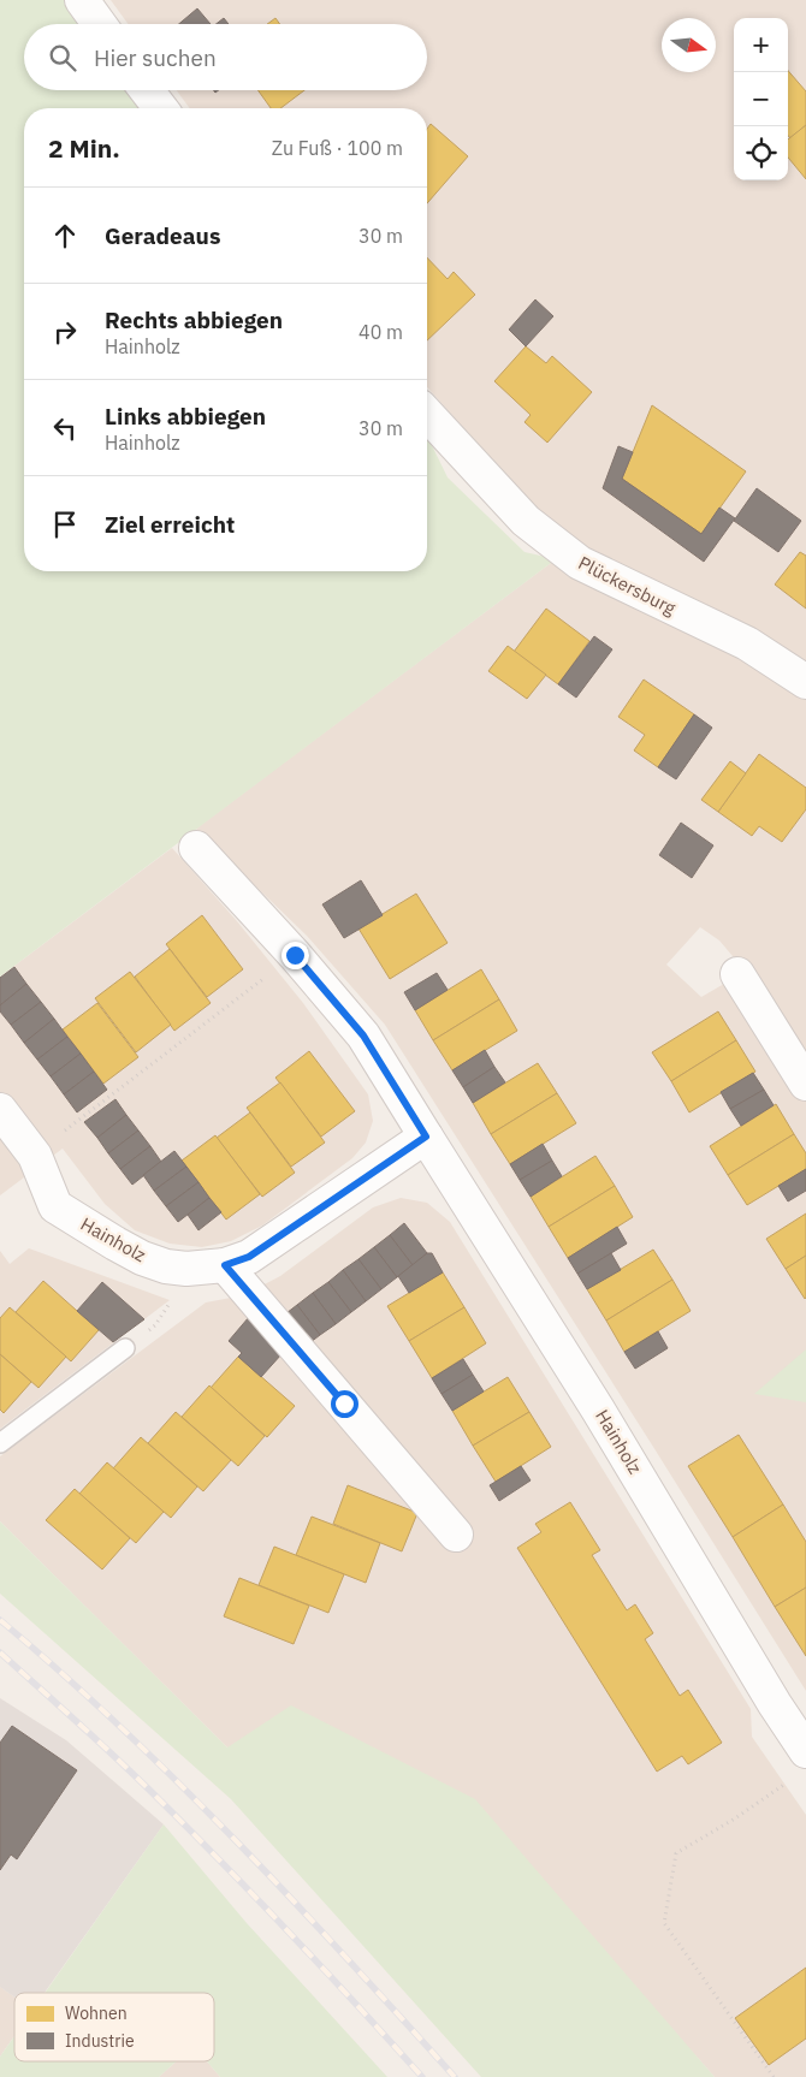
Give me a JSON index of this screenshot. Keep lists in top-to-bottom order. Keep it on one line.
{"streets":{"street":["Plückersburg","Hainholz"]},"legend":["Wohnen","Industrie"],"north":"right","page":{"map_buttons":["+","−"],"search":"Hier suchen","heading":["2 Min.","Zu Fuß · 100 m"],"list":[["Geradeaus","30 m"],["Rechts abbiegen","Hainholz","40 m"],["Links abbiegen","Hainholz","30 m"],"Ziel erreicht"]}}
